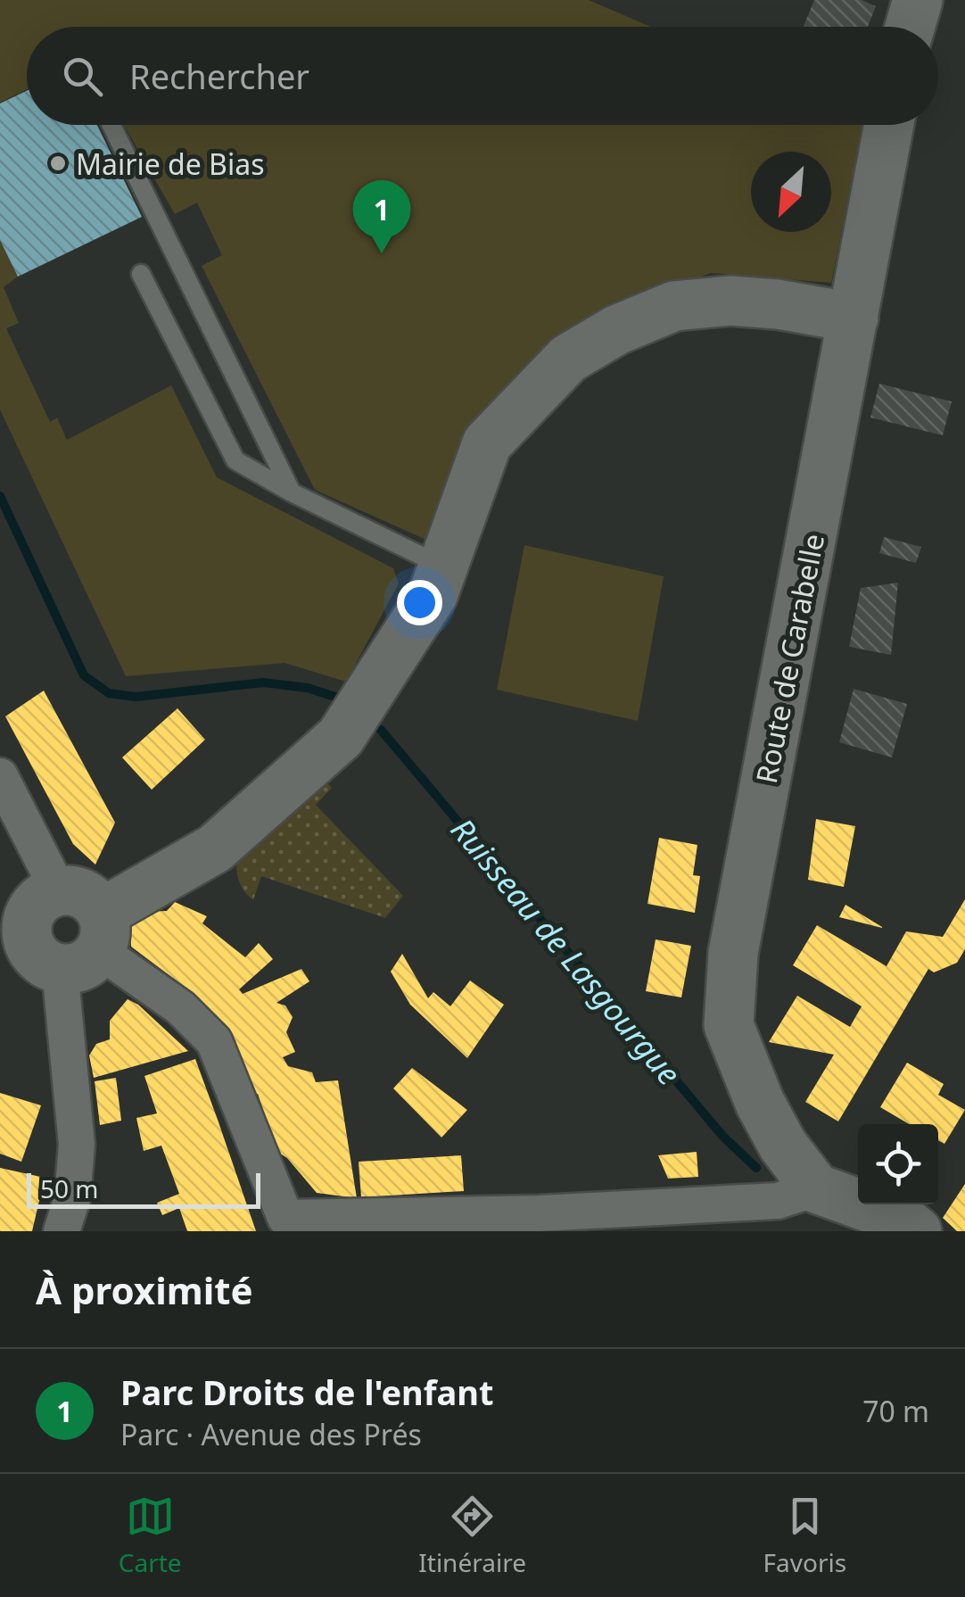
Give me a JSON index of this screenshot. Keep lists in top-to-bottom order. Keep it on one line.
{"streets":{"street":["Route de Carabelle"]},"water":["Ruisseau de Lasgourgue"],"places":["Mairie de Bias"],"scale_bar":"50 m","north":"bottom left","page":{"search":"Rechercher","pins":"1","scale":"50 m","heading":"À proximité","list":[{"mark":"1","name":"Parc Droits de l'enfant","note":"Parc · Avenue des Prés","value":"70 m"}],"nav":["Carte","Itinéraire","Favoris"]}}
